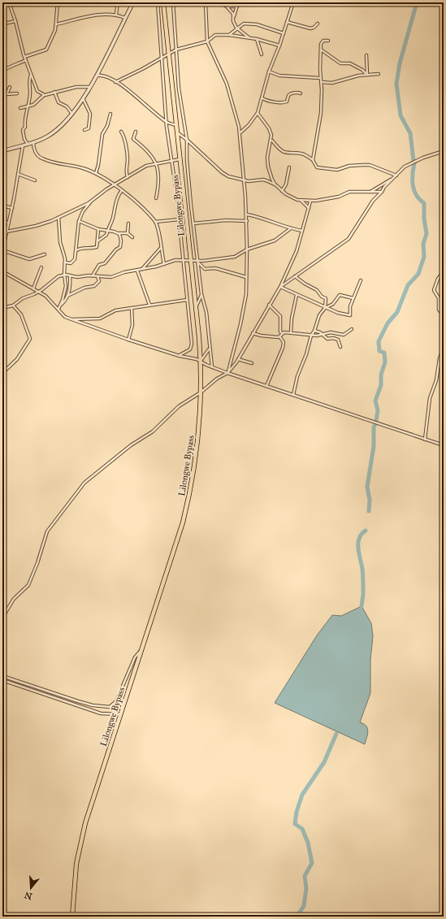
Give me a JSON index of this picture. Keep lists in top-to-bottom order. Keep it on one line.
{"streets":{"main road":["Lilongwe Bypass"]},"north":"bottom"}
